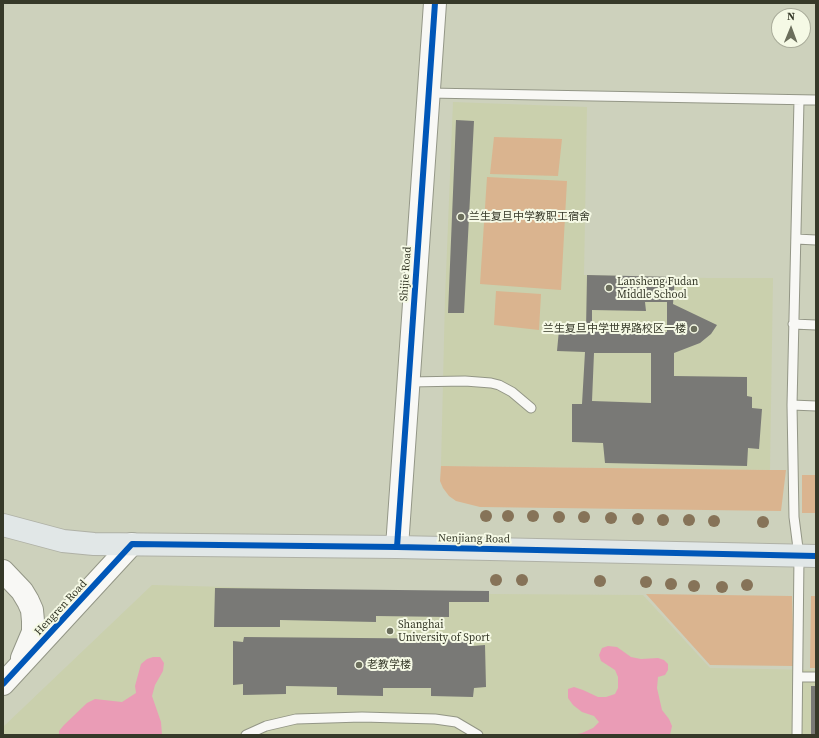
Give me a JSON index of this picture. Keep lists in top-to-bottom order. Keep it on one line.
{"streets":{"main road":["Nenjiang Road"],"street":["Shijie Road","Hengren Road"]},"crossings":[["Shijie Road","Nenjiang Road"],["Nenjiang Road","Hengren Road"]],"places":["兰生复旦中学教职工宿舍","Lansheng Fudan Middle School","兰生复旦中学世界路校区一楼","Shanghai University of Sport","老教学楼"],"north":"top"}
